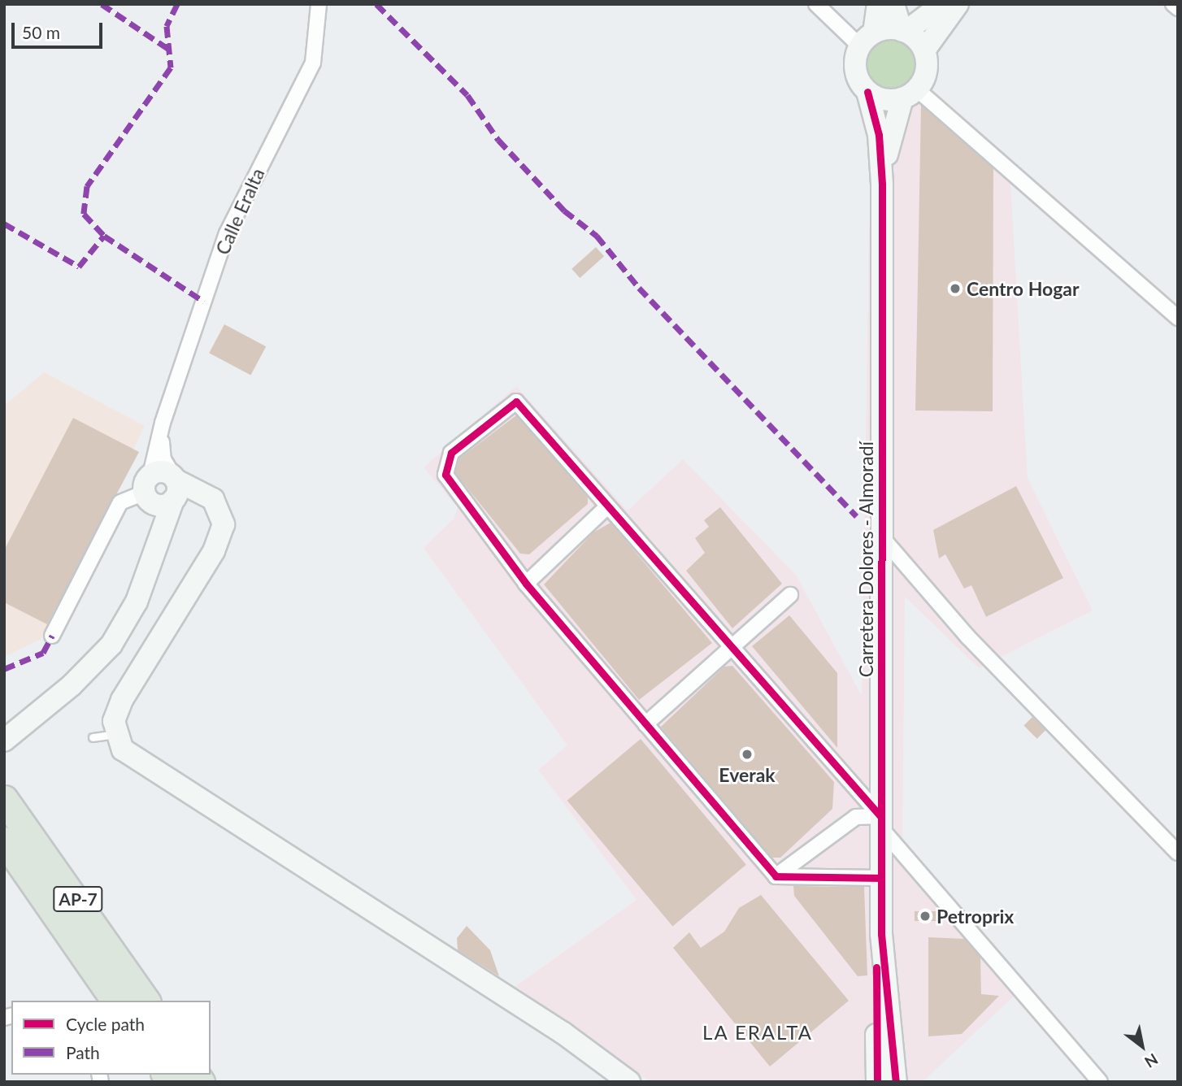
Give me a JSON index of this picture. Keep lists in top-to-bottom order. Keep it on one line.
{"streets":{"highway":["AP-7"],"main road":["Carretera Dolores - Almoradí"],"street":["Calle Eralta"]},"districts":["LA ERALTA"],"places":["Centro Hogar","Everak","Petroprix"],"legend":["Cycle path","Path"],"scale_bar":"50 m","north":"bottom right"}
